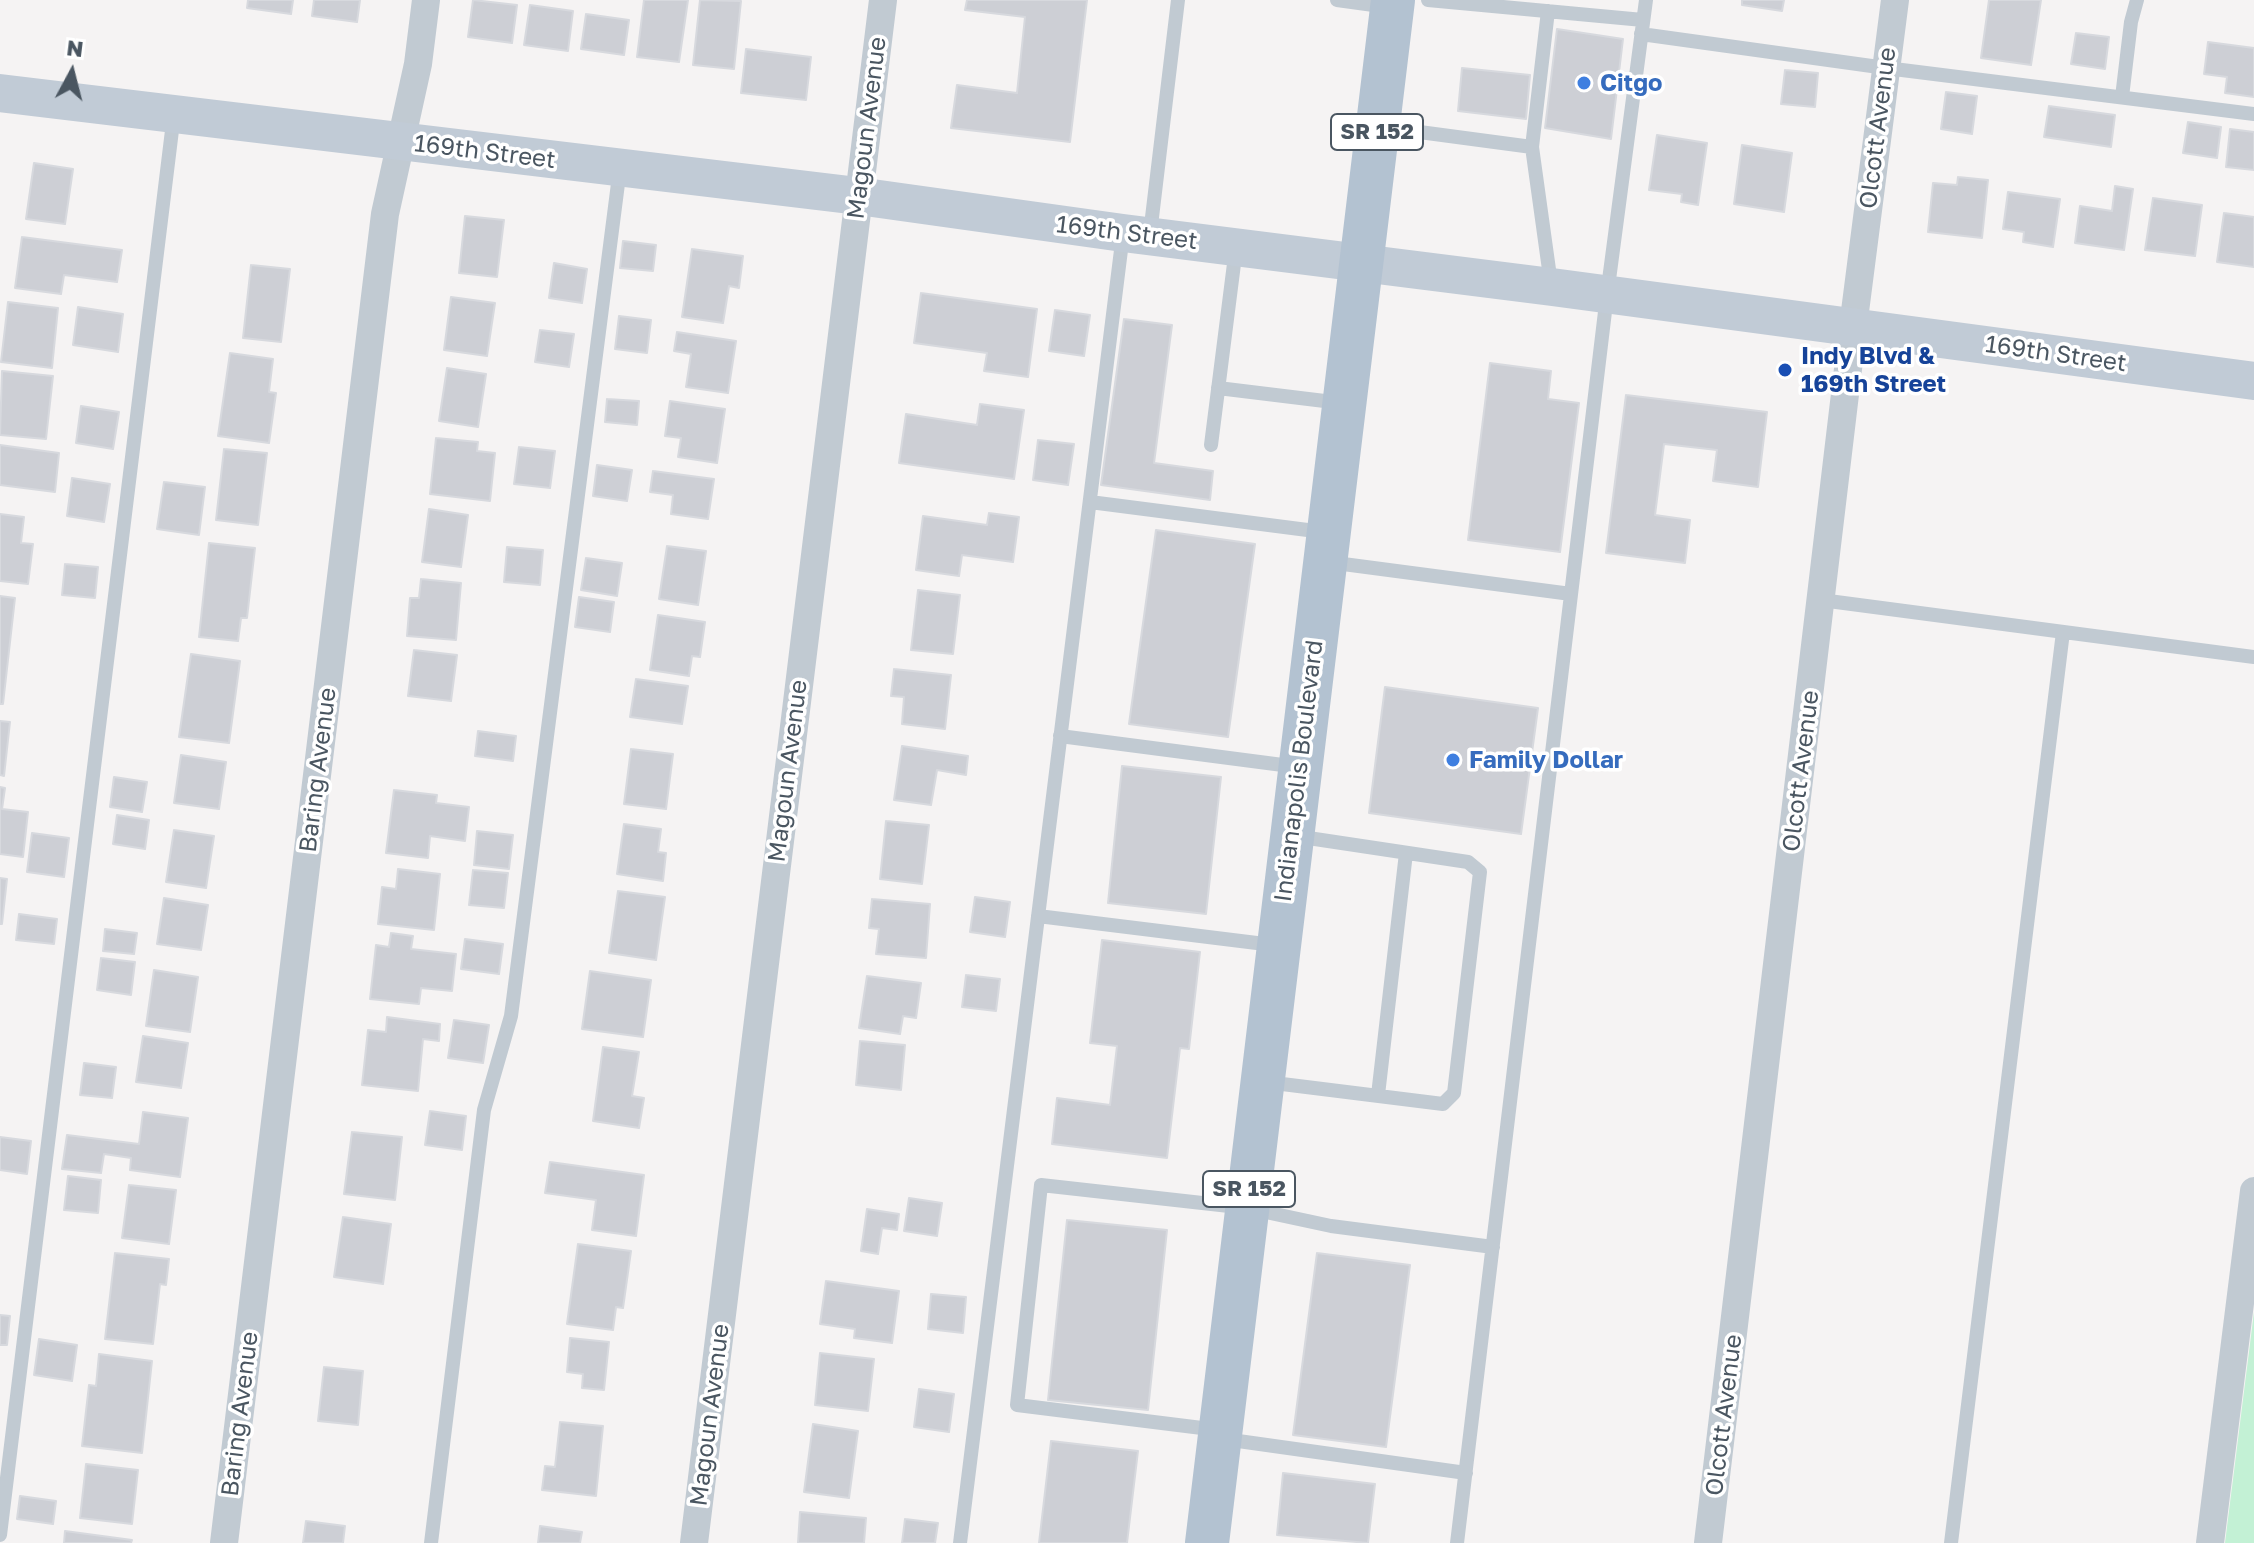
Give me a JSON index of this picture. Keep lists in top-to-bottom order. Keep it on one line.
{"streets":{"main road":["SR 152","Indianapolis Boulevard"],"street":["Magoun Avenue","Olcott Avenue","169th Street","Baring Avenue"]},"crossings":[["Magoun Avenue","169th Street"],["Olcott Avenue","169th Street"],["169th Street","Baring Avenue"],["169th Street","Indianapolis Boulevard"]],"places":["Citgo","Indy Blvd & 169th Street","Family Dollar"],"north":"top"}
